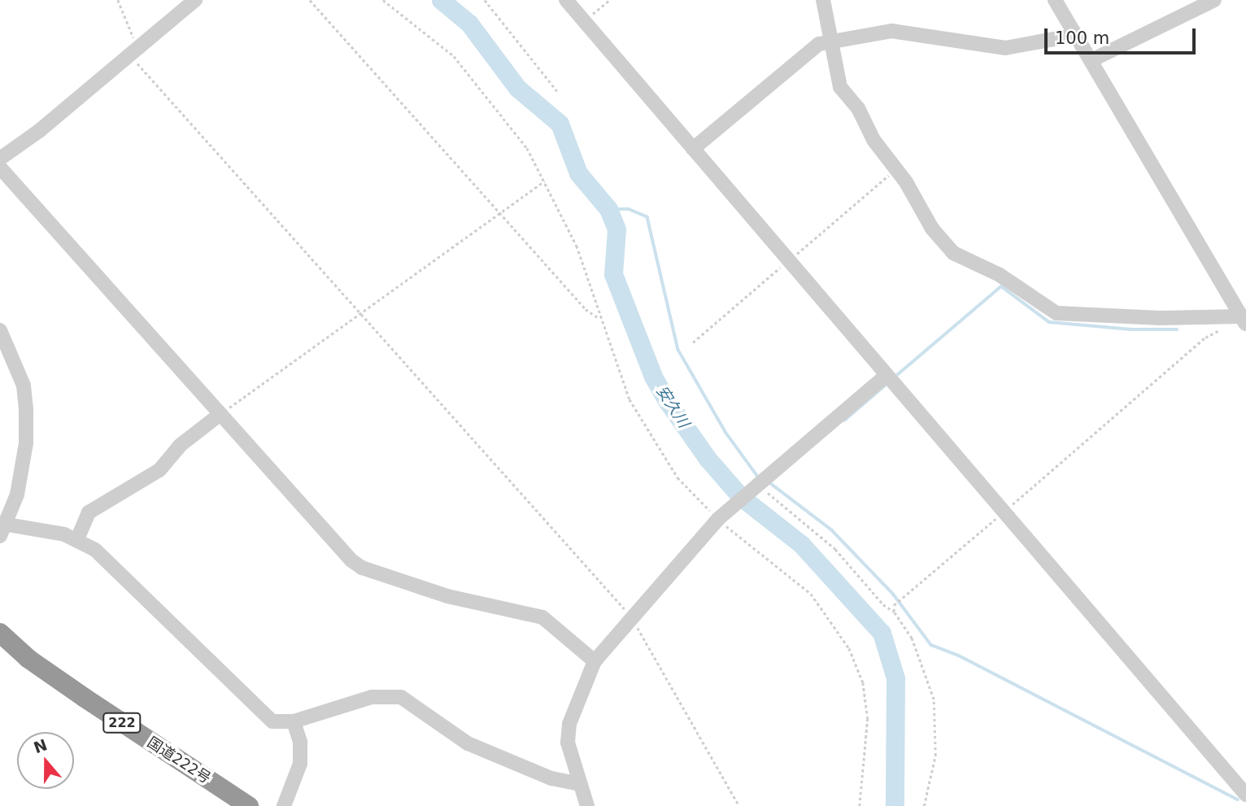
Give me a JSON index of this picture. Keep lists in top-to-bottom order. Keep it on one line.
{"streets":{"highway":["222","国道222号"]},"water":["安久川"],"scale_bar":"100 m","north":"top"}
